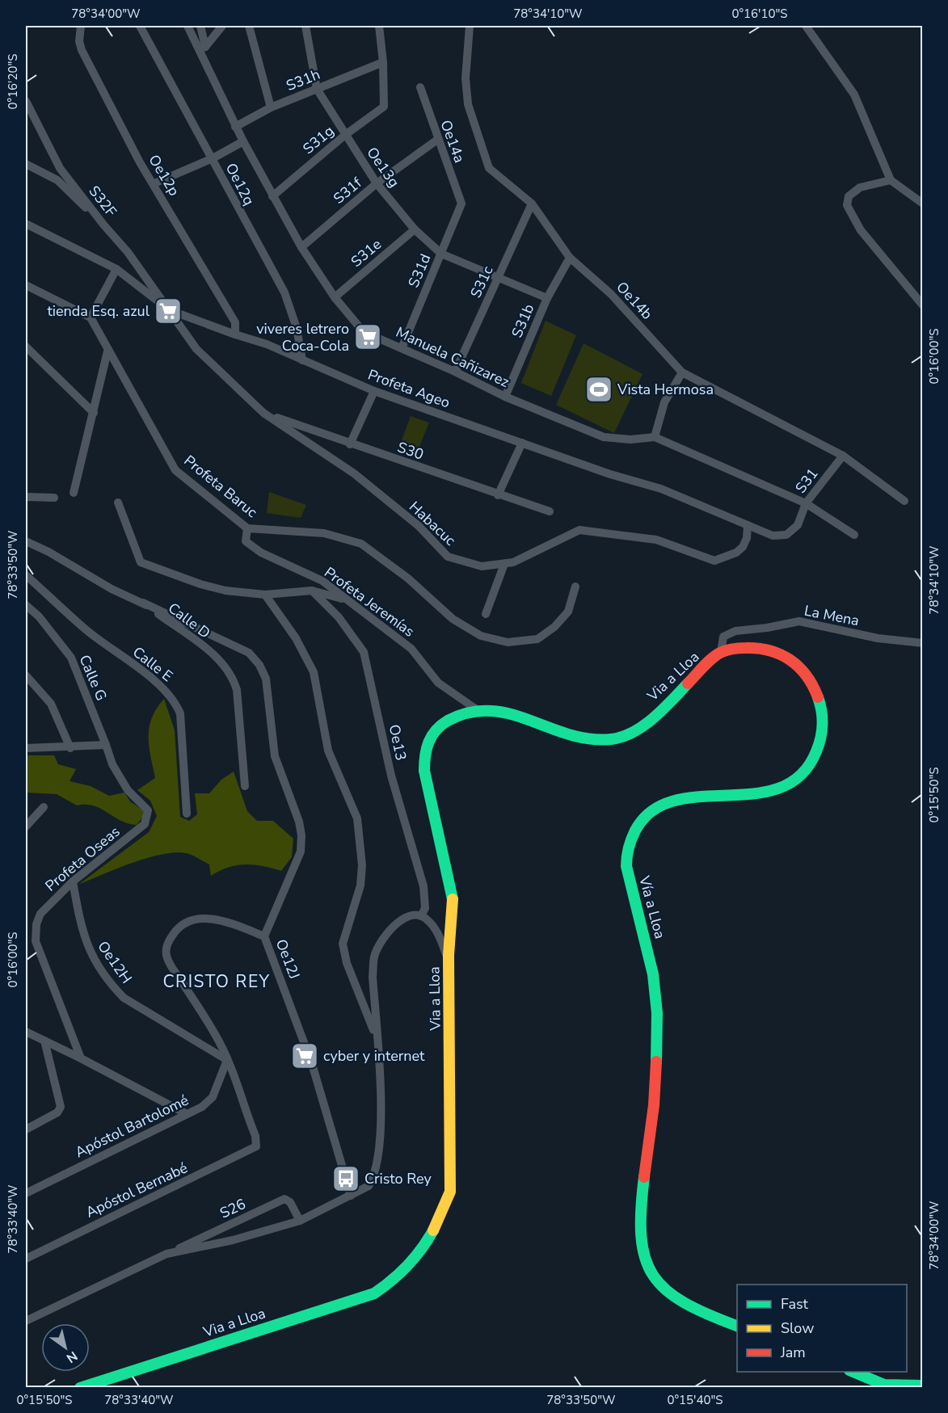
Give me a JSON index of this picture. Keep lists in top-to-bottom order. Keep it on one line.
{"streets":{"street":["S31h","S31g","Oe14a","Oe13g","Oe12p","Oe12q","S31f","S32F","S31e","S31d","S31c","Oe14b","S31b","Manuela Cañizarez","Profeta Ageo","S30","S31","Profeta Baruc","Habacuc","Profeta Jeremías","La Mena","Calle D","Calle E","Via a Lloa","Calle G","Oe13","Profeta Oseas","Vía a Lloa","Oe12J","Oe12H","Apóstol Bartolomé","Apóstol Bernabé","S26"]},"crossings":[["S31h","S31g"],["S31h","Oe13g"],["S31h","Manuela Cañizarez"],["S31g","Oe13g"],["S31g","Manuela Cañizarez"],["Oe14a","S31f"],["Oe14a","S31d"],["Oe13g","S31f"],["Oe13g","S31e"],["Oe13g","S31d"],["Oe13g","S31c"],["Oe13g","S31b"],["Oe12p","Profeta Ageo"],["Oe12q","Profeta Ageo"],["S31f","Manuela Cañizarez"],["S32F","Profeta Ageo"],["S32F","Habacuc"],["S31e","Manuela Cañizarez"],["S31d","Manuela Cañizarez"],["S31c","Oe14b"],["S31c","Manuela Cañizarez"],["Oe14b","S31b"],["Oe14b","S31"],["S31b","Manuela Cañizarez"],["Manuela Cañizarez","S31"],["Profeta Ageo","S31"],["Profeta Ageo","Habacuc"],["S30","Habacuc"],["Profeta Baruc","Profeta Jeremías"],["Profeta Jeremías","Via a Lloa"],["La Mena","Via a Lloa"],["La Mena","Vía a Lloa"],["Via a Lloa","Vía a Lloa"],["Calle G","Profeta Oseas"],["Profeta Oseas","Oe12H"],["Oe12J","Oe12H"],["Oe12J","Apóstol Bartolomé"],["Oe12J","Apóstol Bernabé"],["Oe12H","Apóstol Bartolomé"]],"districts":["CRISTO REY"],"places":{"supermarket":["tienda Esq. azul","viveres letrero Coca-Cola","cyber y internet"],"sports":["Vista Hermosa"],"bus stop":["Cristo Rey"]},"legend":["Fast","Slow","Jam"],"north":"bottom right","coordinates":["78°34'00\"W","78°34'10\"W","0°16'10\"S","0°16'20\"S","0°16'00\"S","78°33'50\"W","0°15'50\"S","78°33'40\"W","0°15'40\"S"]}
